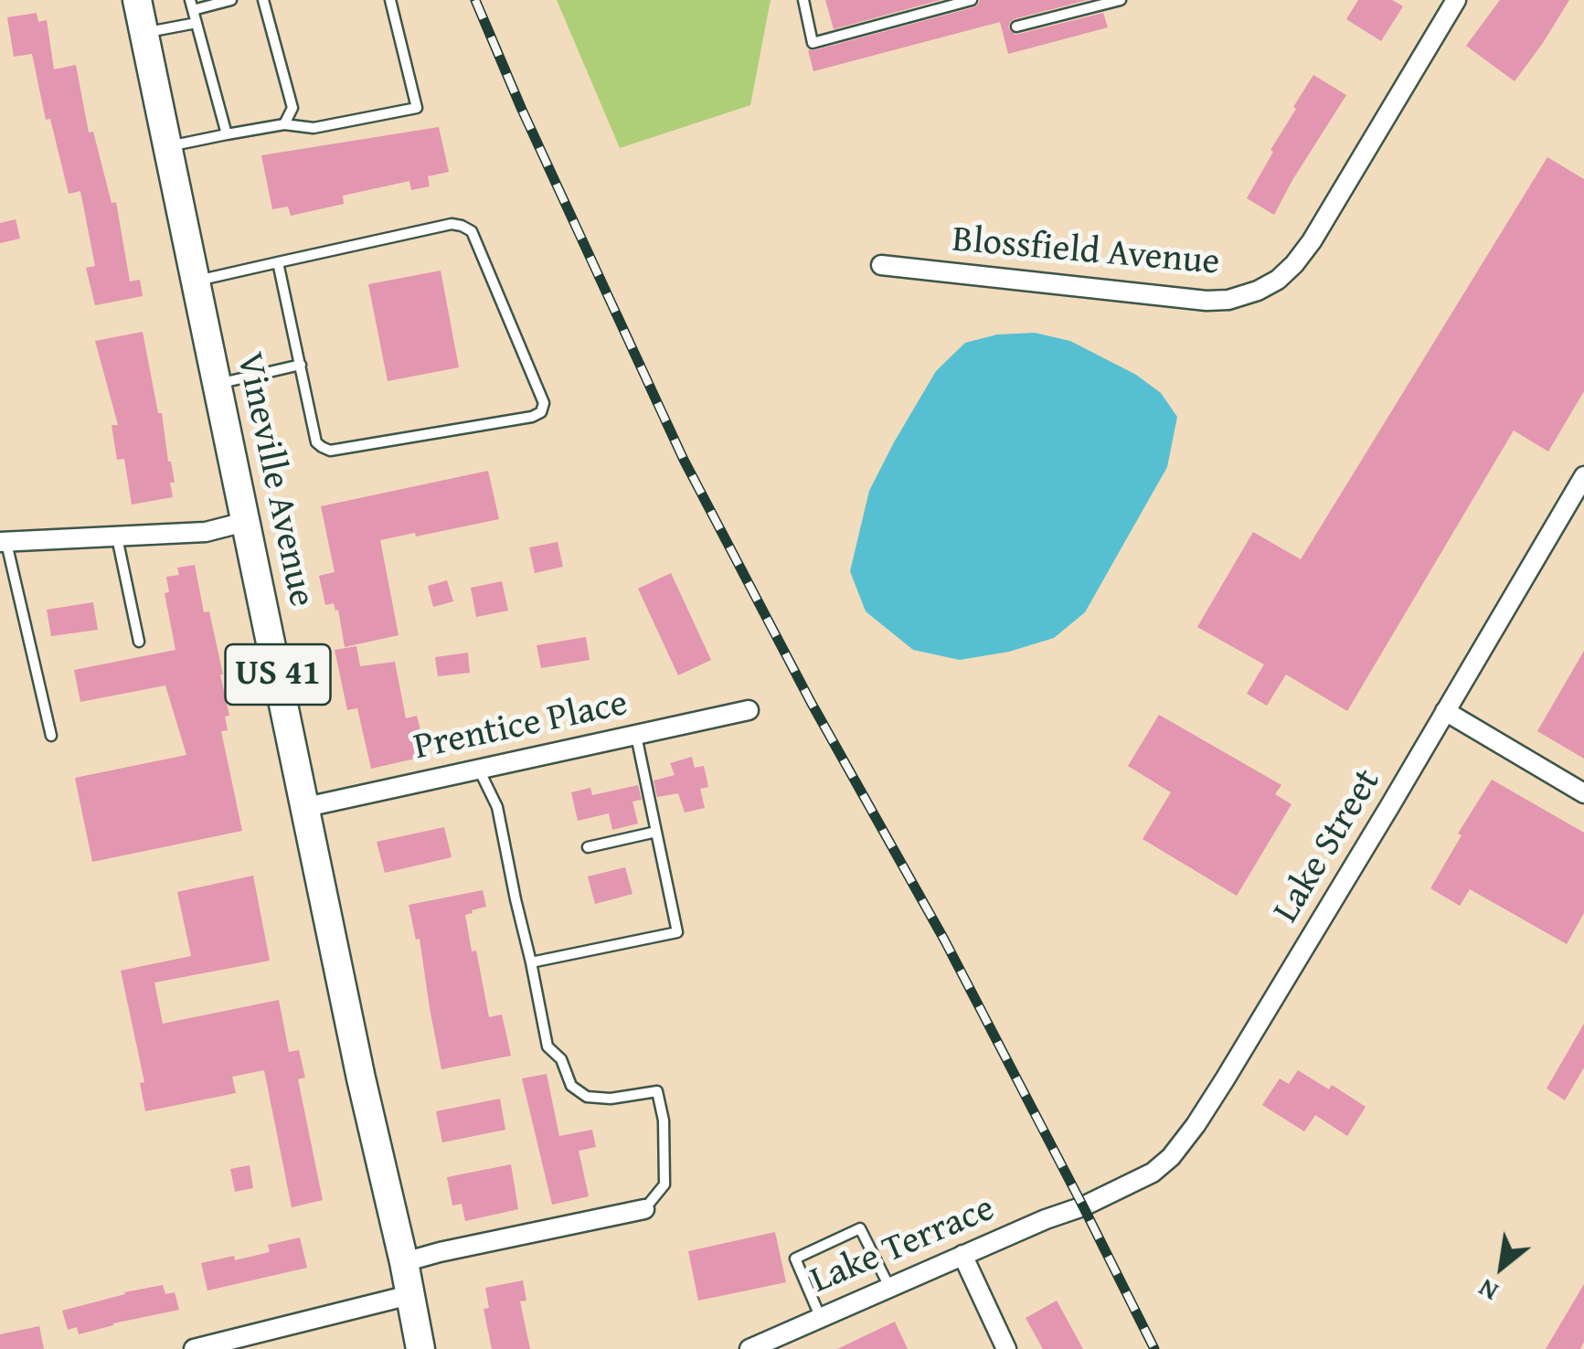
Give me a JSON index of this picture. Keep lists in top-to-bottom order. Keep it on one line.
{"streets":{"main road":["Vineville Avenue","US 41"],"street":["Blossfield Avenue","Prentice Place","Lake Street","Lake Terrace"]},"crossings":[["Vineville Avenue","Prentice Place"],["Lake Street","Lake Terrace"]],"north":"bottom left"}
